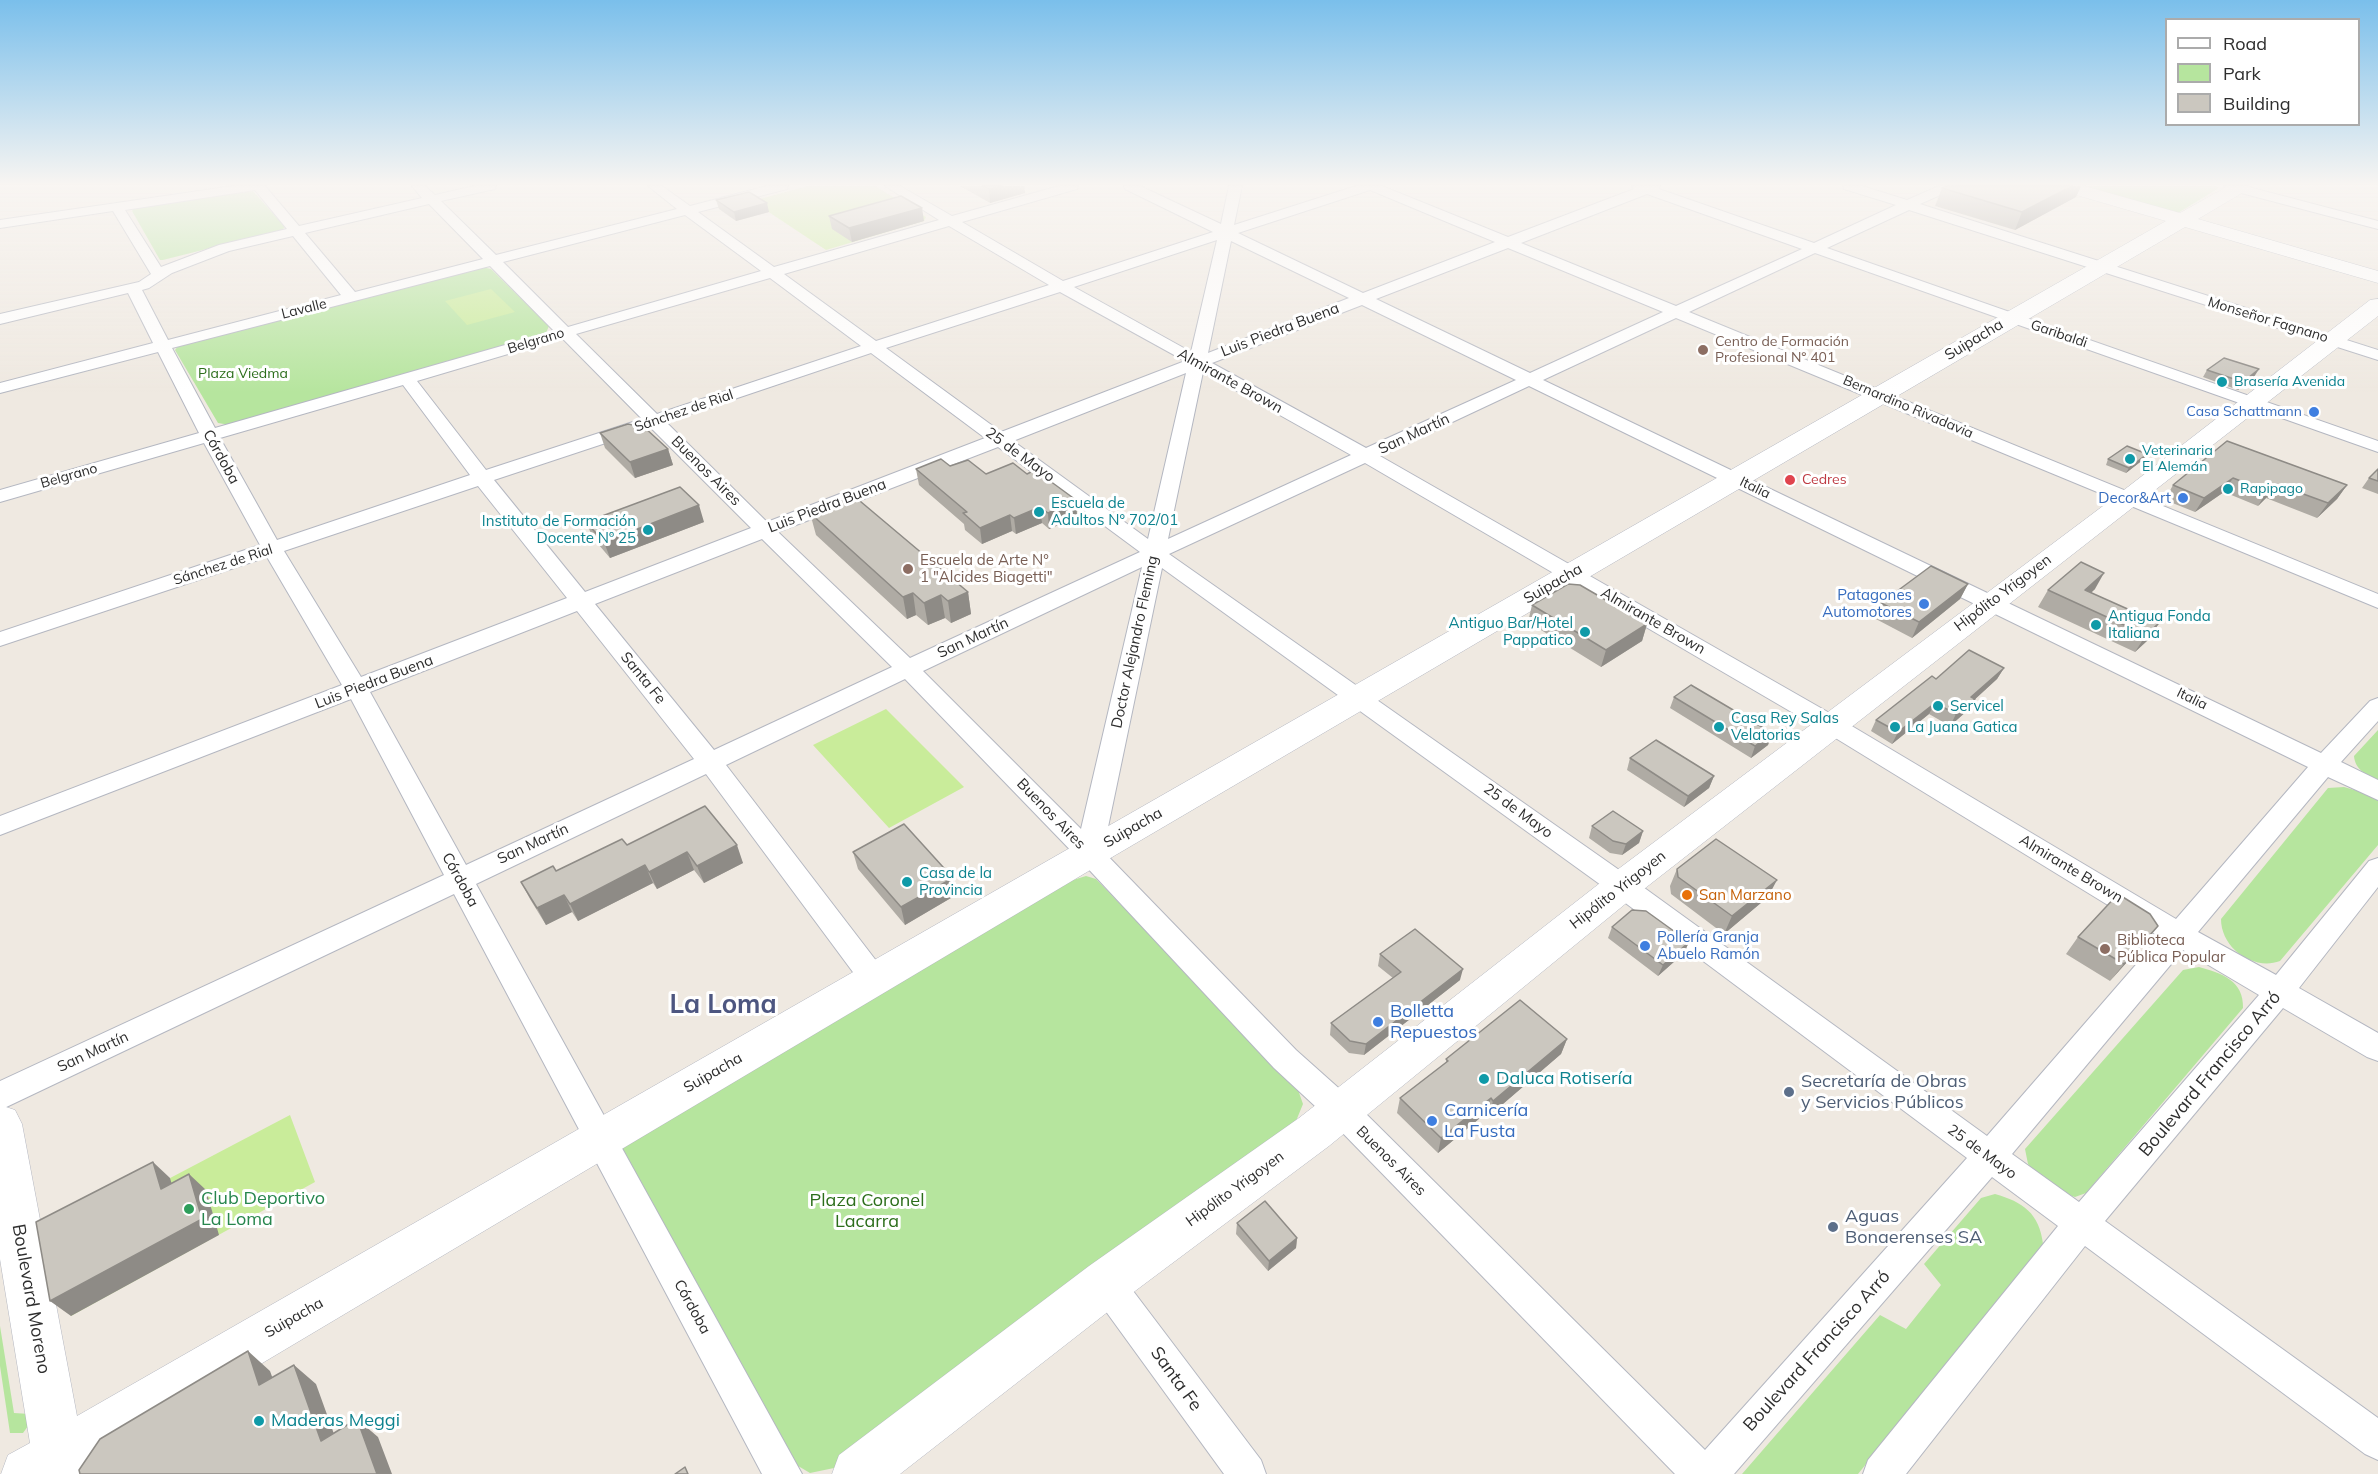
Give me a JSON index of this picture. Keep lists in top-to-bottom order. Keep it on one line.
{"streets":{"street":["Lavalle","Monseñor Fagnano","Luis Piedra Buena","Garibaldi","Suipacha","Belgrano","Almirante Brown","Bernardino Rivadavia","Sánchez de Rial","San Martín","25 de Mayo","Córdoba","Buenos Aires","Italia","Hipólito Yrigoyen","Doctor Alejandro Fleming","Santa Fe","Boulevard Francisco Arró","Boulevard Moreno"]},"crossings":[["Lavalle","Córdoba"],["Lavalle","Buenos Aires"],["Monseñor Fagnano","Suipacha"],["Monseñor Fagnano","Hipólito Yrigoyen"],["Luis Piedra Buena","Almirante Brown"],["Luis Piedra Buena","25 de Mayo"],["Luis Piedra Buena","Córdoba"],["Luis Piedra Buena","Buenos Aires"],["Luis Piedra Buena","Italia"],["Luis Piedra Buena","Doctor Alejandro Fleming"],["Luis Piedra Buena","Santa Fe"],["Garibaldi","Suipacha"],["Garibaldi","Hipólito Yrigoyen"],["Suipacha","Almirante Brown"],["Suipacha","Bernardino Rivadavia"],["Suipacha","25 de Mayo"],["Suipacha","Córdoba"],["Suipacha","Buenos Aires"],["Suipacha","Italia"],["Suipacha","Doctor Alejandro Fleming"],["Suipacha","Santa Fe"],["Suipacha","Boulevard Moreno"],["Belgrano","25 de Mayo"],["Belgrano","Córdoba"],["Belgrano","Buenos Aires"],["Belgrano","Santa Fe"],["Almirante Brown","Sánchez de Rial"],["Almirante Brown","San Martín"],["Almirante Brown","Hipólito Yrigoyen"],["Almirante Brown","Doctor Alejandro Fleming"],["Almirante Brown","Boulevard Francisco Arró"],["Bernardino Rivadavia","San Martín"],["Bernardino Rivadavia","Hipólito Yrigoyen"],["Sánchez de Rial","25 de Mayo"],["Sánchez de Rial","Córdoba"],["Sánchez de Rial","Buenos Aires"],["Sánchez de Rial","Santa Fe"],["San Martín","25 de Mayo"],["San Martín","Córdoba"],["San Martín","Buenos Aires"],["San Martín","Italia"],["San Martín","Doctor Alejandro Fleming"],["San Martín","Santa Fe"],["25 de Mayo","Hipólito Yrigoyen"],["25 de Mayo","Doctor Alejandro Fleming"],["25 de Mayo","Boulevard Francisco Arró"],["Buenos Aires","Hipólito Yrigoyen"],["Buenos Aires","Doctor Alejandro Fleming"],["Italia","Hipólito Yrigoyen"],["Italia","Boulevard Francisco Arró"],["Hipólito Yrigoyen","Santa Fe"]],"districts":["La Loma"],"parks":["Plaza Viedma","Plaza Coronel Lacarra"],"places":["Centro de Formación Profesional N° 401","Brasería Avenida","Casa Schattmann","Veterinaria El Alemán","Cedres","Rapipago","Decor&Art","Escuela de Adultos N° 702/01","Instituto de Formación Docente Nº 25","Escuela de Arte N° 1 \"Alcides Biagetti\"","Patagones Automotores","Antigua Fonda Italiana","Antiguo Bar/Hotel Pappatico","Servicel","Casa Rey Salas Velatorias","La Juana Gatica","Casa de la Provincia","San Marzano","Pollería Granja Abuelo Ramón","Biblioteca Pública Popular","Bolletta Repuestos","Daluca Rotisería","Secretaría de Obras y Servicios Públicos","Carnicería La Fusta","Club Deportivo La Loma","Aguas Bonaerenses SA","Maderas Meggi"],"legend":["Road","Park","Building"]}
